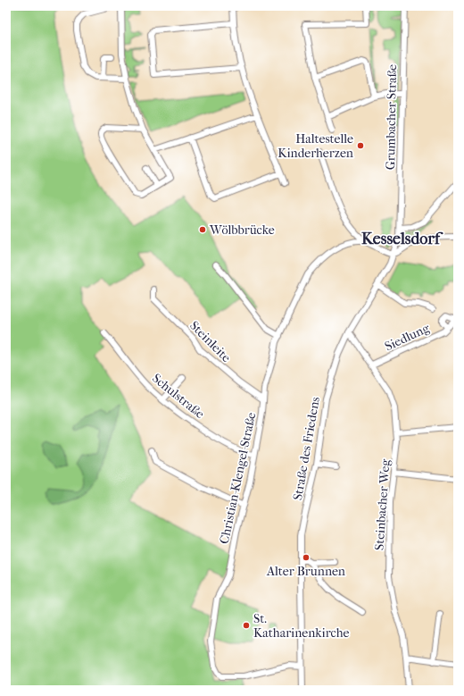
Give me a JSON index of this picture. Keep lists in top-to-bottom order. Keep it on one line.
{"streets":{"street":["Grumbacher Straße","Siedlung","Steinleite","Schulstraße","Straße des Friedens","Christian-Klengel-Straße","Steinbacher Weg"]},"crossings":[["Grumbacher Straße","Straße des Friedens"],["Siedlung","Steinbacher Weg"],["Steinleite","Christian-Klengel-Straße"],["Schulstraße","Christian-Klengel-Straße"],["Straße des Friedens","Christian-Klengel-Straße"],["Straße des Friedens","Steinbacher Weg"]],"districts":["Kesselsdorf"],"places":["Haltestelle Kinderherzen","Wölbbrücke","Alter Brunnen","St. Katharinenkirche"]}
